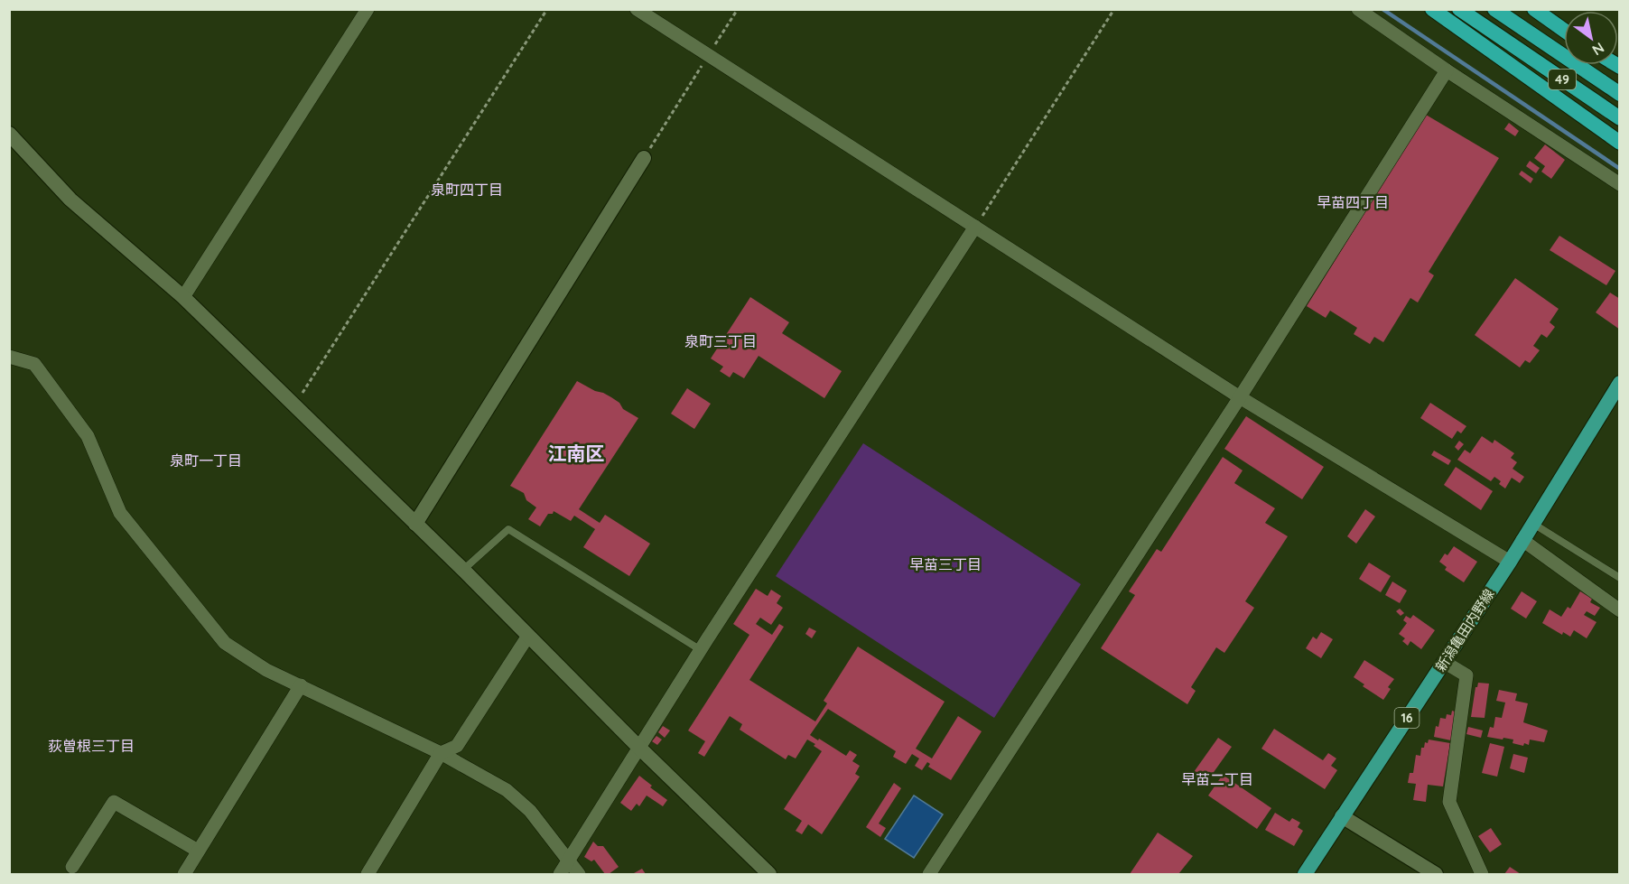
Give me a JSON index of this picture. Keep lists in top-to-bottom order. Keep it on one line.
{"streets":{"highway":["49"],"main road":["新潟亀田内野線","16"]},"districts":["泉町四丁目","早苗四丁目","泉町三丁目","江南区","泉町一丁目","早苗三丁目","荻曽根三丁目","早苗二丁目"],"north":"bottom right"}
